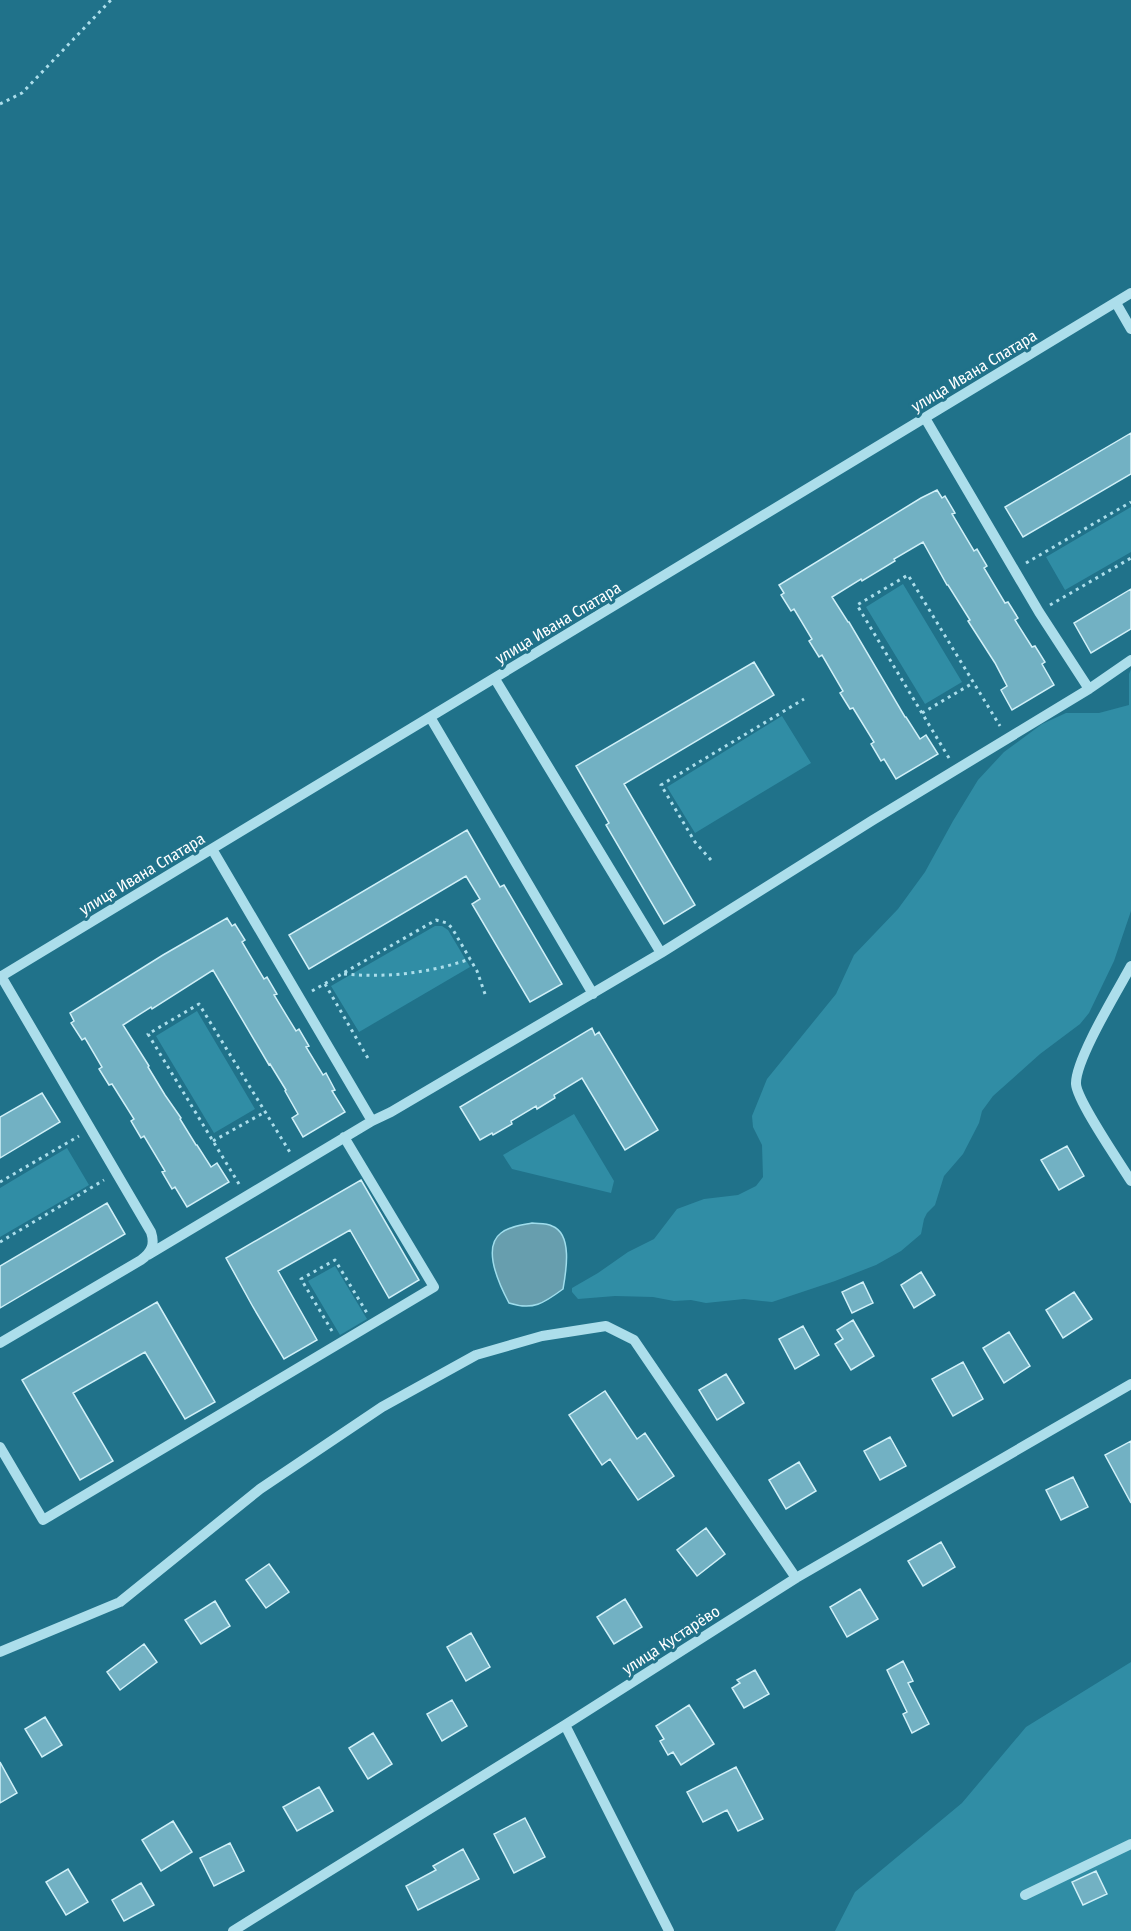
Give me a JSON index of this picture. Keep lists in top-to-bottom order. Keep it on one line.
{"streets":{"street":["улица Ивана Спатара","улица Кустарёво"]}}
